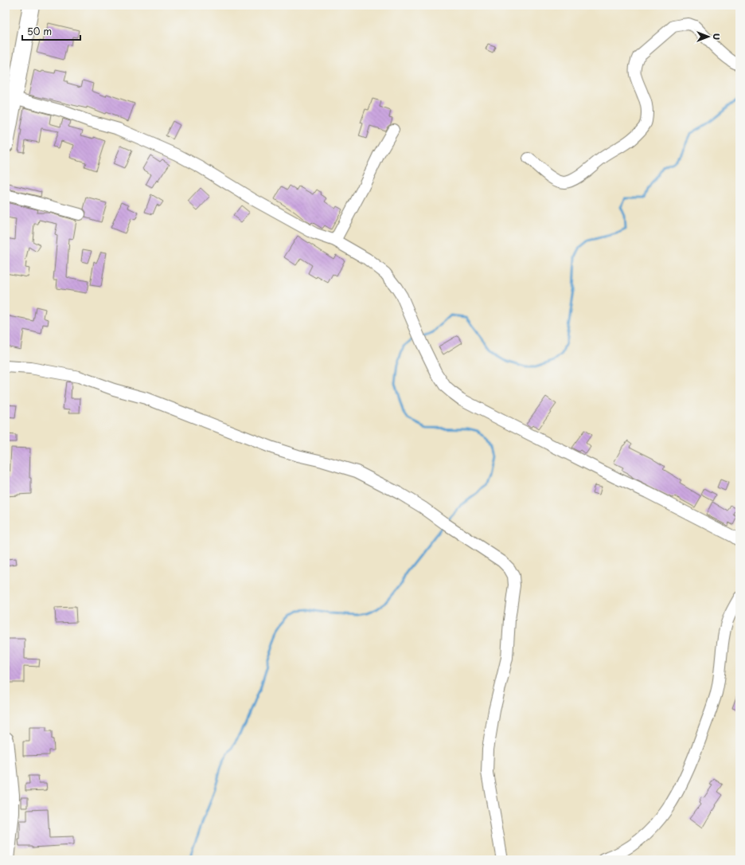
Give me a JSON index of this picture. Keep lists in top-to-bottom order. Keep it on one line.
{"scale_bar":"50 m","north":"right"}
